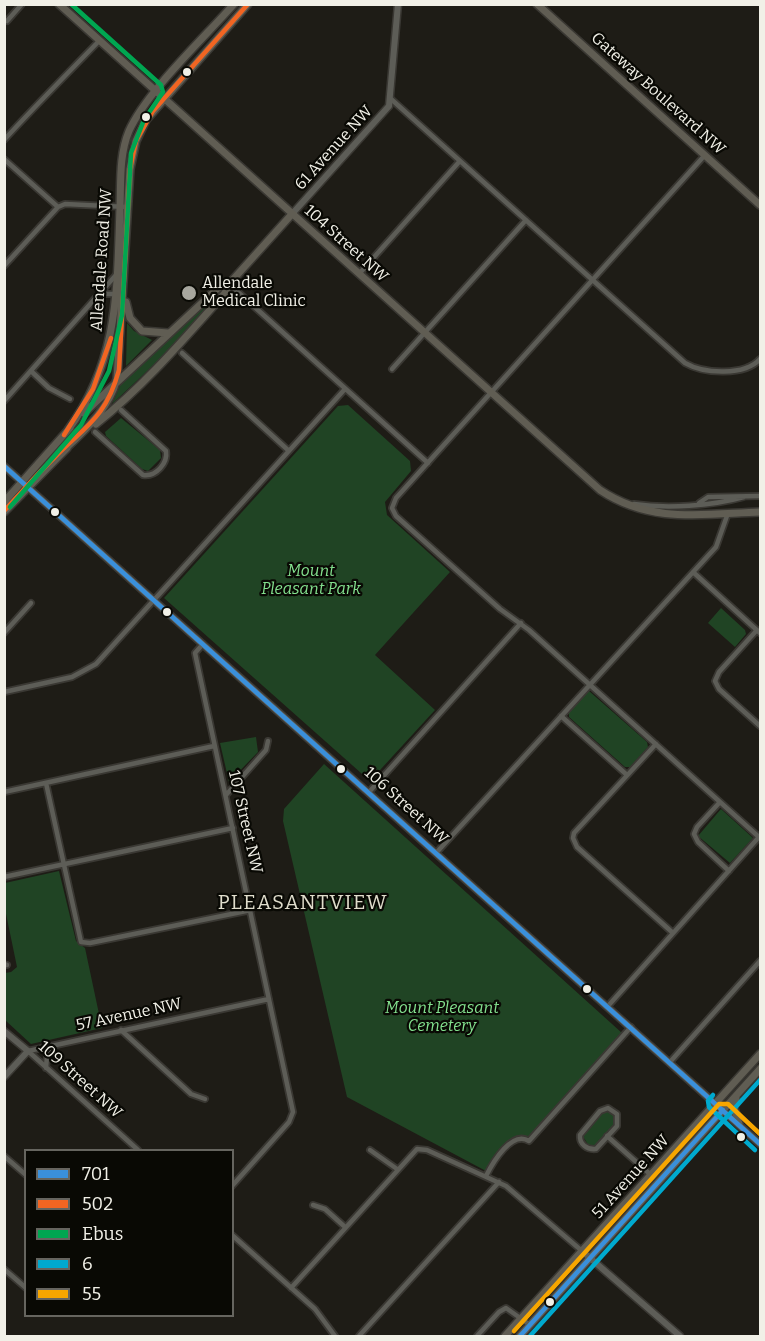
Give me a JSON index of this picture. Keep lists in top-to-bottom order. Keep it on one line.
{"streets":{"main road":["Gateway Boulevard NW","61 Avenue NW","104 Street NW","Allendale Road NW","51 Avenue NW"],"street":["106 Street NW","107 Street NW","57 Avenue NW","109 Street NW"]},"crossings":[["61 Avenue NW","104 Street NW"],["61 Avenue NW","Allendale Road NW"],["61 Avenue NW","106 Street NW"],["104 Street NW","Allendale Road NW"],["106 Street NW","107 Street NW"],["106 Street NW","51 Avenue NW"],["107 Street NW","57 Avenue NW"],["57 Avenue NW","109 Street NW"]],"districts":["PLEASANTVIEW"],"parks":["Mount Pleasant Park","Mount Pleasant Cemetery"],"places":["Allendale Medical Clinic"],"lines":["transit line 502","transit line Ebus","transit line 701","transit line 6","transit line 55"],"legend":["701","502","Ebus","6","55"]}
